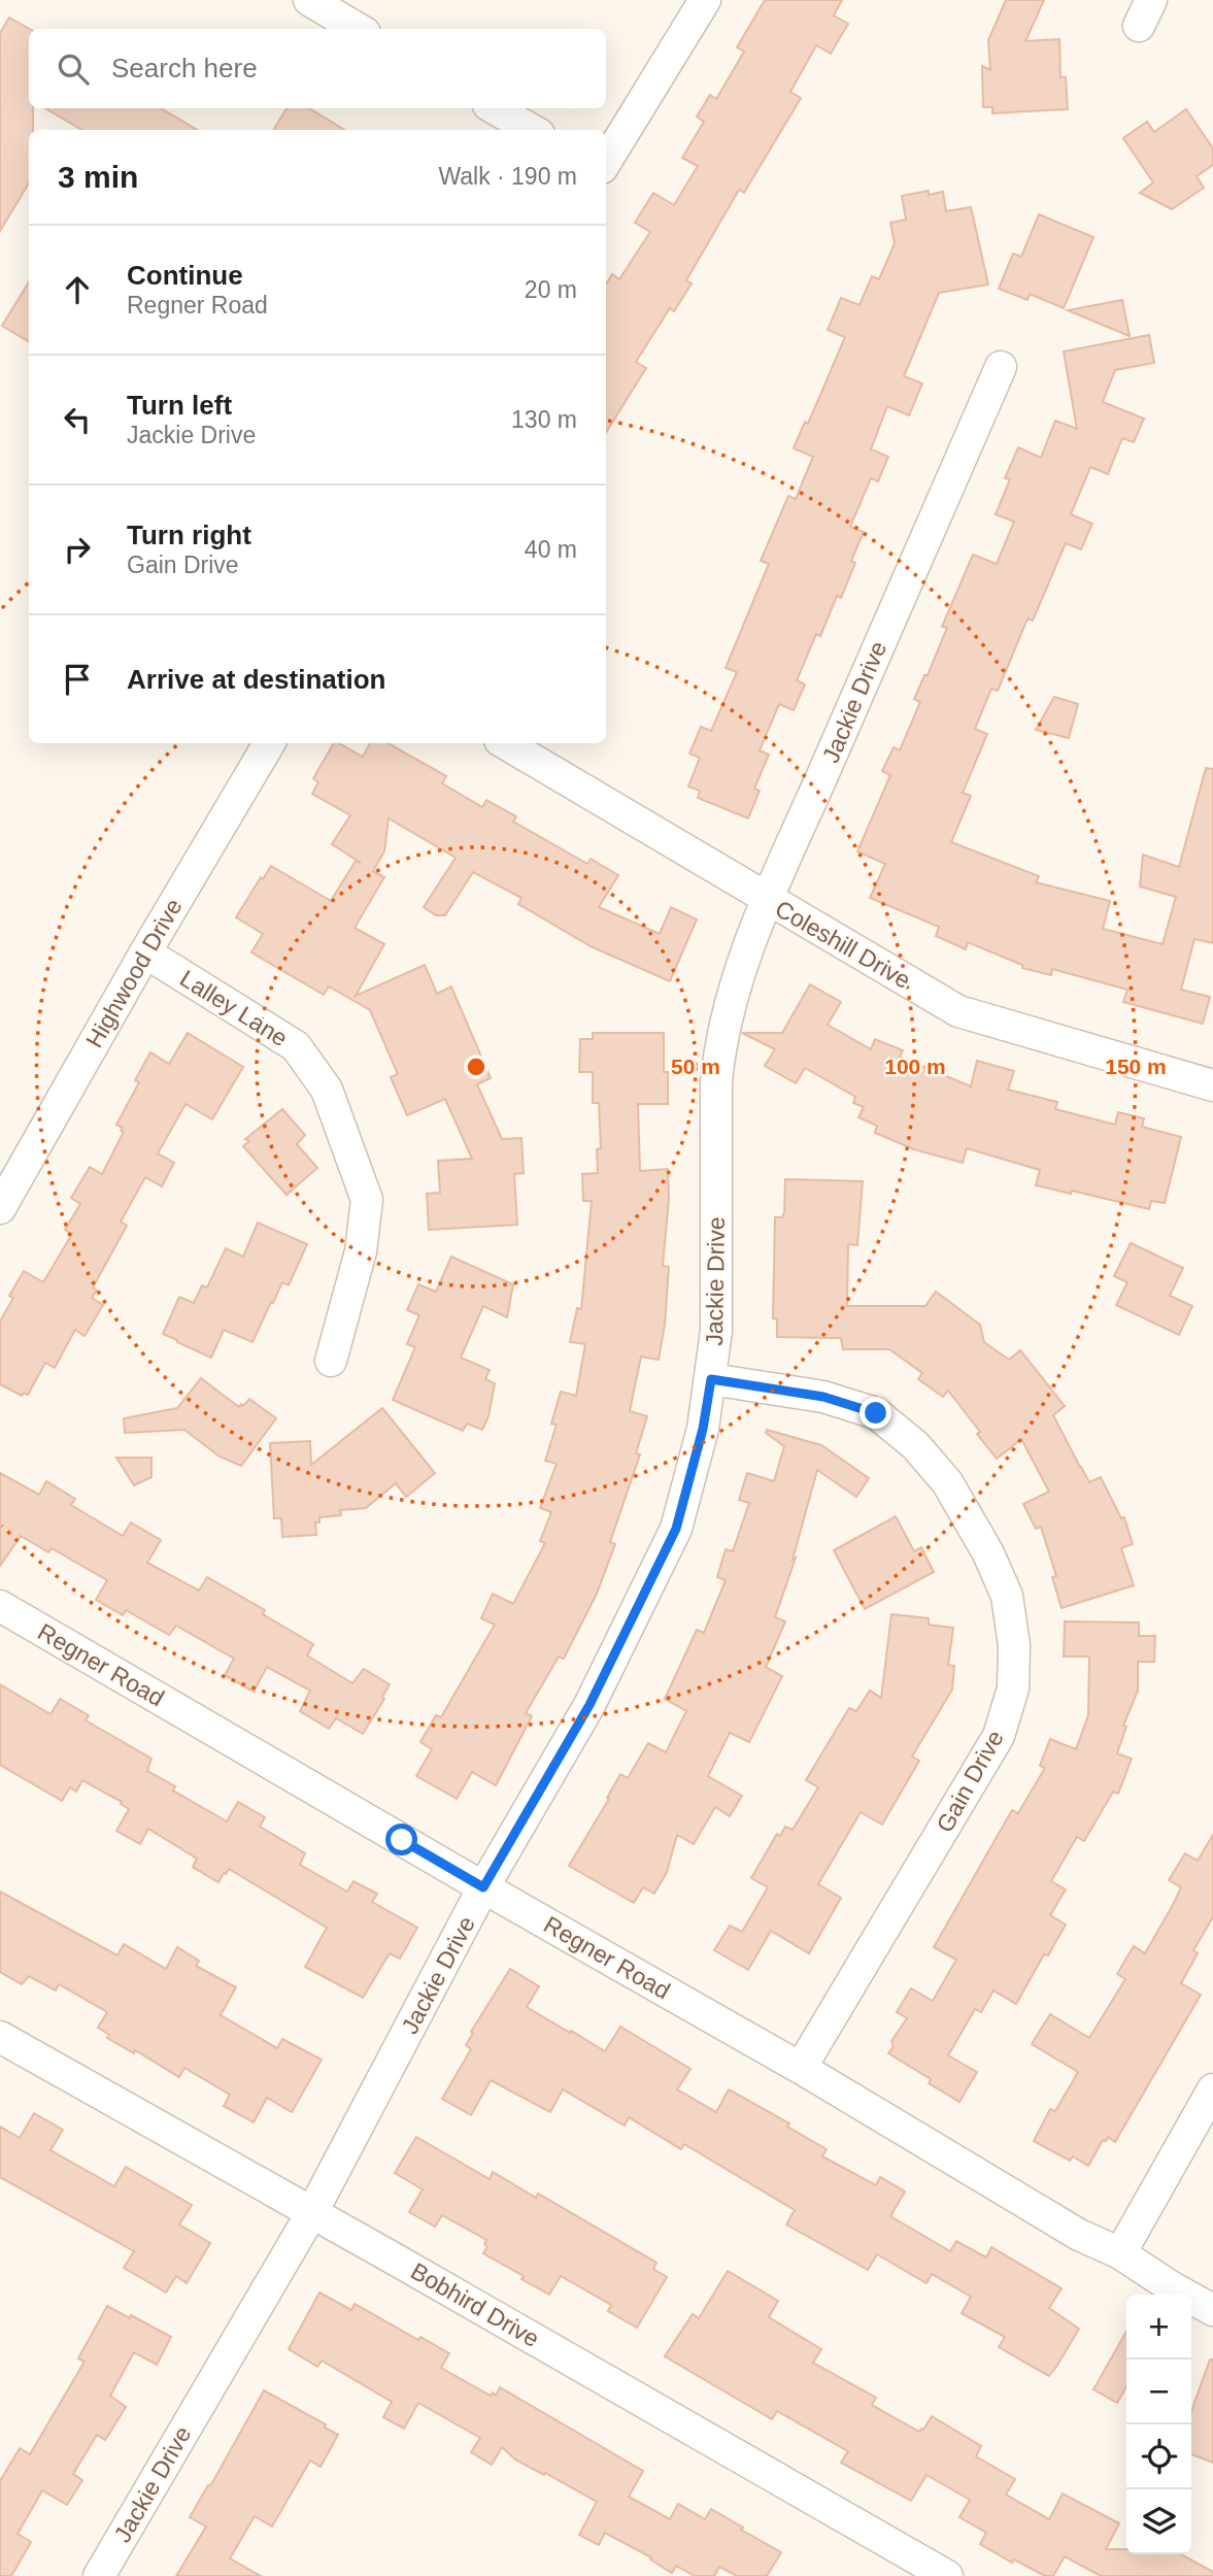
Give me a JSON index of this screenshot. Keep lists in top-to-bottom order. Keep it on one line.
{"streets":{"street":["Jackie Drive","Coleshill Drive","Highwood Drive","Lalley Lane","Regner Road","Gain Drive","Bobhird Drive"]},"crossings":[["Jackie Drive","Coleshill Drive"],["Jackie Drive","Regner Road"],["Jackie Drive","Gain Drive"],["Jackie Drive","Bobhird Drive"],["Highwood Drive","Lalley Lane"],["Regner Road","Gain Drive"]],"page":{"search":"Search here","heading":["3 min","Walk · 190 m"],"list":[["Continue","Regner Road","20 m"],["Turn left","Jackie Drive","130 m"],["Turn right","Gain Drive","40 m"],"Arrive at destination"],"map_buttons":["+","−"]},"rings":["50 m","100 m","150 m"]}
